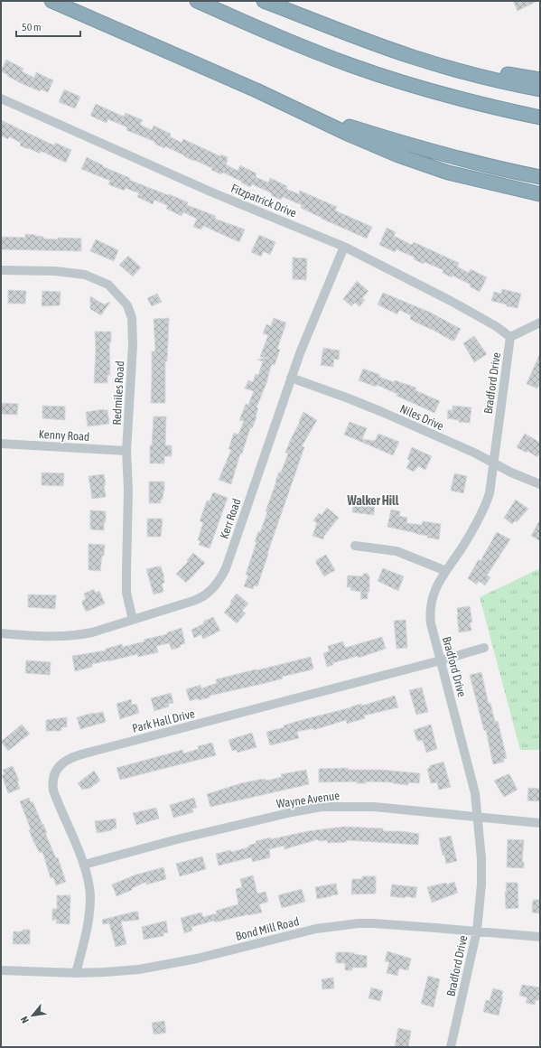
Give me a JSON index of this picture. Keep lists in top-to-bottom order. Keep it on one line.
{"streets":{"street":["Fitzpatrick Drive","Bradford Drive","Redmiles Road","Niles Drive","Kenny Road","Kerr Road","Park Hall Drive","Wayne Avenue","Bond Mill Road"]},"crossings":[["Fitzpatrick Drive","Bradford Drive"],["Fitzpatrick Drive","Kerr Road"],["Bradford Drive","Niles Drive"],["Bradford Drive","Park Hall Drive"],["Bradford Drive","Wayne Avenue"],["Bradford Drive","Bond Mill Road"],["Redmiles Road","Kenny Road"],["Redmiles Road","Kerr Road"],["Niles Drive","Kerr Road"],["Park Hall Drive","Wayne Avenue"],["Park Hall Drive","Bond Mill Road"]],"districts":["Walker Hill"],"scale_bar":"50 m","north":"bottom left"}
